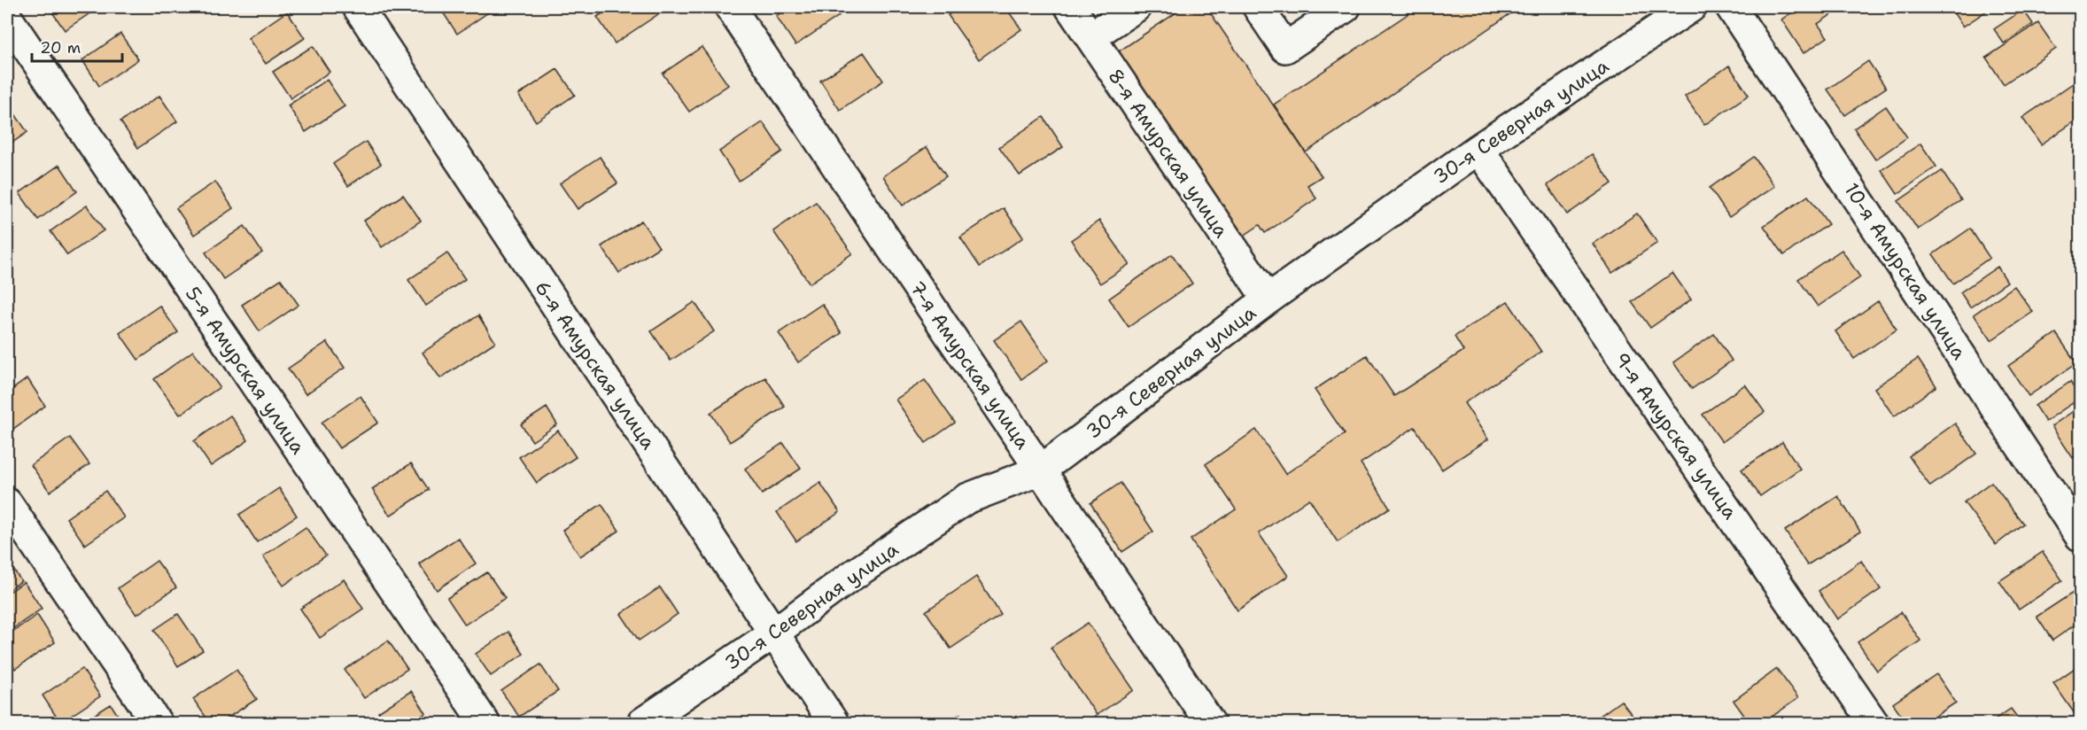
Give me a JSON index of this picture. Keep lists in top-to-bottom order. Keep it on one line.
{"streets":{"street":["30-я Северная улица","8-я Амурская улица","10-я Амурская улица","6-я Амурская улица","7-я Амурская улица","5-я Амурская улица","9-я Амурская улица"]},"crossings":[["30-я Северная улица","8-я Амурская улица"],["30-я Северная улица","6-я Амурская улица"],["30-я Северная улица","7-я Амурская улица"],["30-я Северная улица","9-я Амурская улица"]],"scale_bar":"20 m"}
